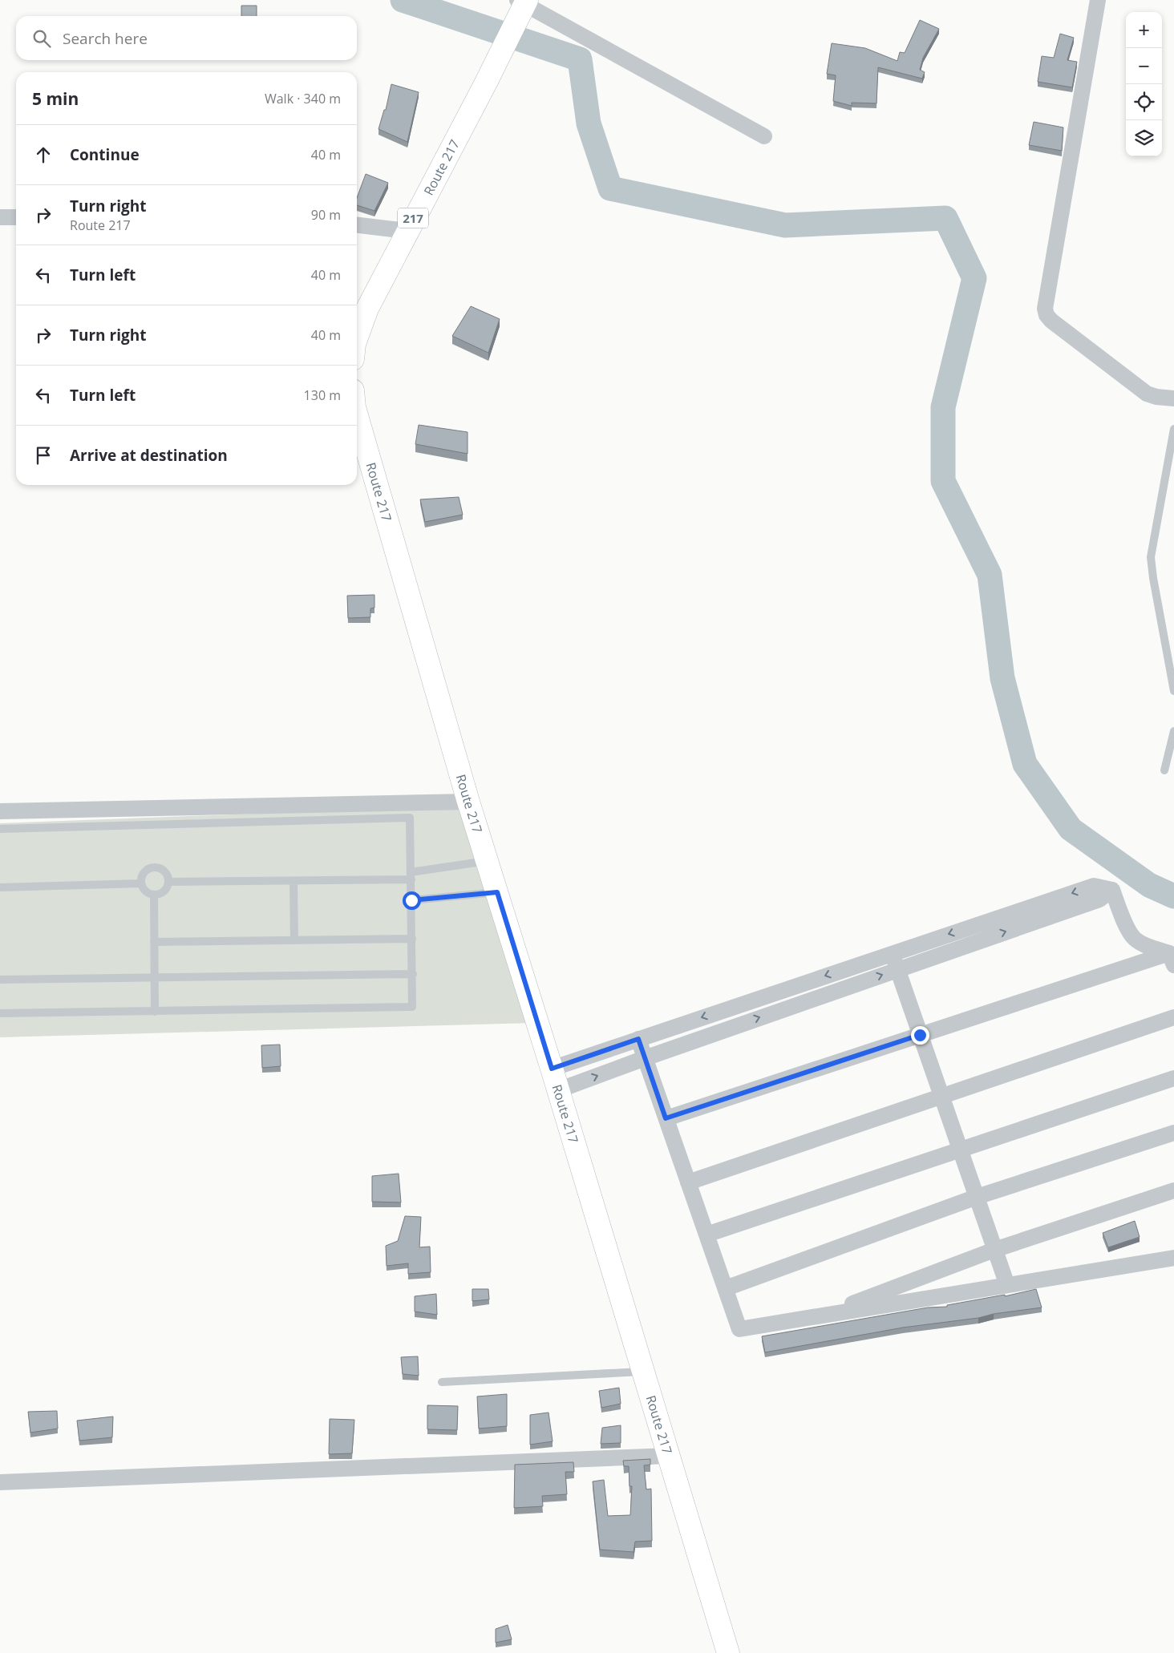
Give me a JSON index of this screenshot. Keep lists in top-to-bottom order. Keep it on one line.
{"streets":{"main road":["Route 217","217"]},"page":{"map_buttons":["+","−"],"search":"Search here","heading":["5 min","Walk · 340 m"],"list":[["Continue","40 m"],["Turn right","Route 217","90 m"],["Turn left","40 m"],["Turn right","40 m"],["Turn left","130 m"],"Arrive at destination"]}}
